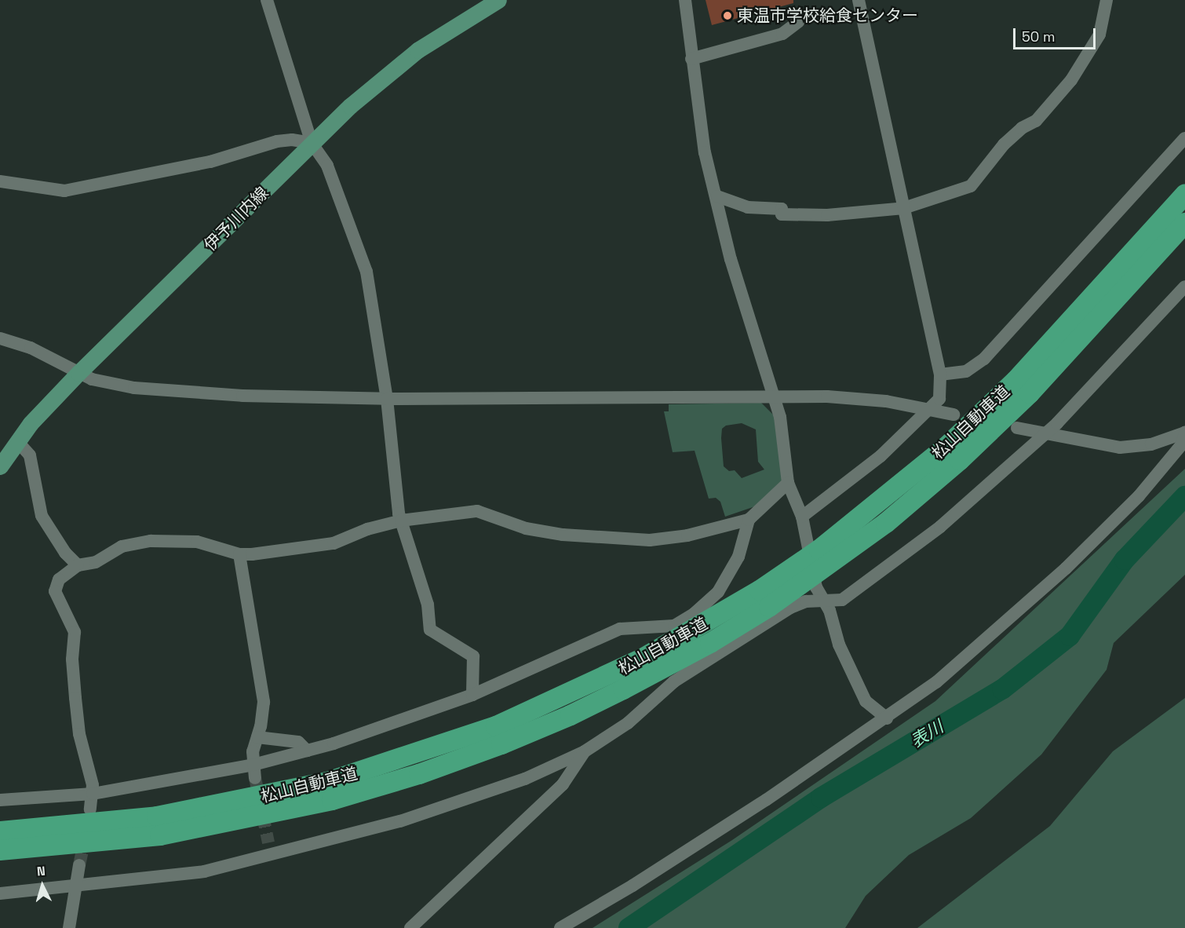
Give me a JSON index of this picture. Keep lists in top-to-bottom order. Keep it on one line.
{"streets":{"highway":["松山自動車道"],"main road":["伊予川内線"]},"water":["表川"],"places":["東温市学校給食センター"],"scale_bar":"50 m","north":"top"}
